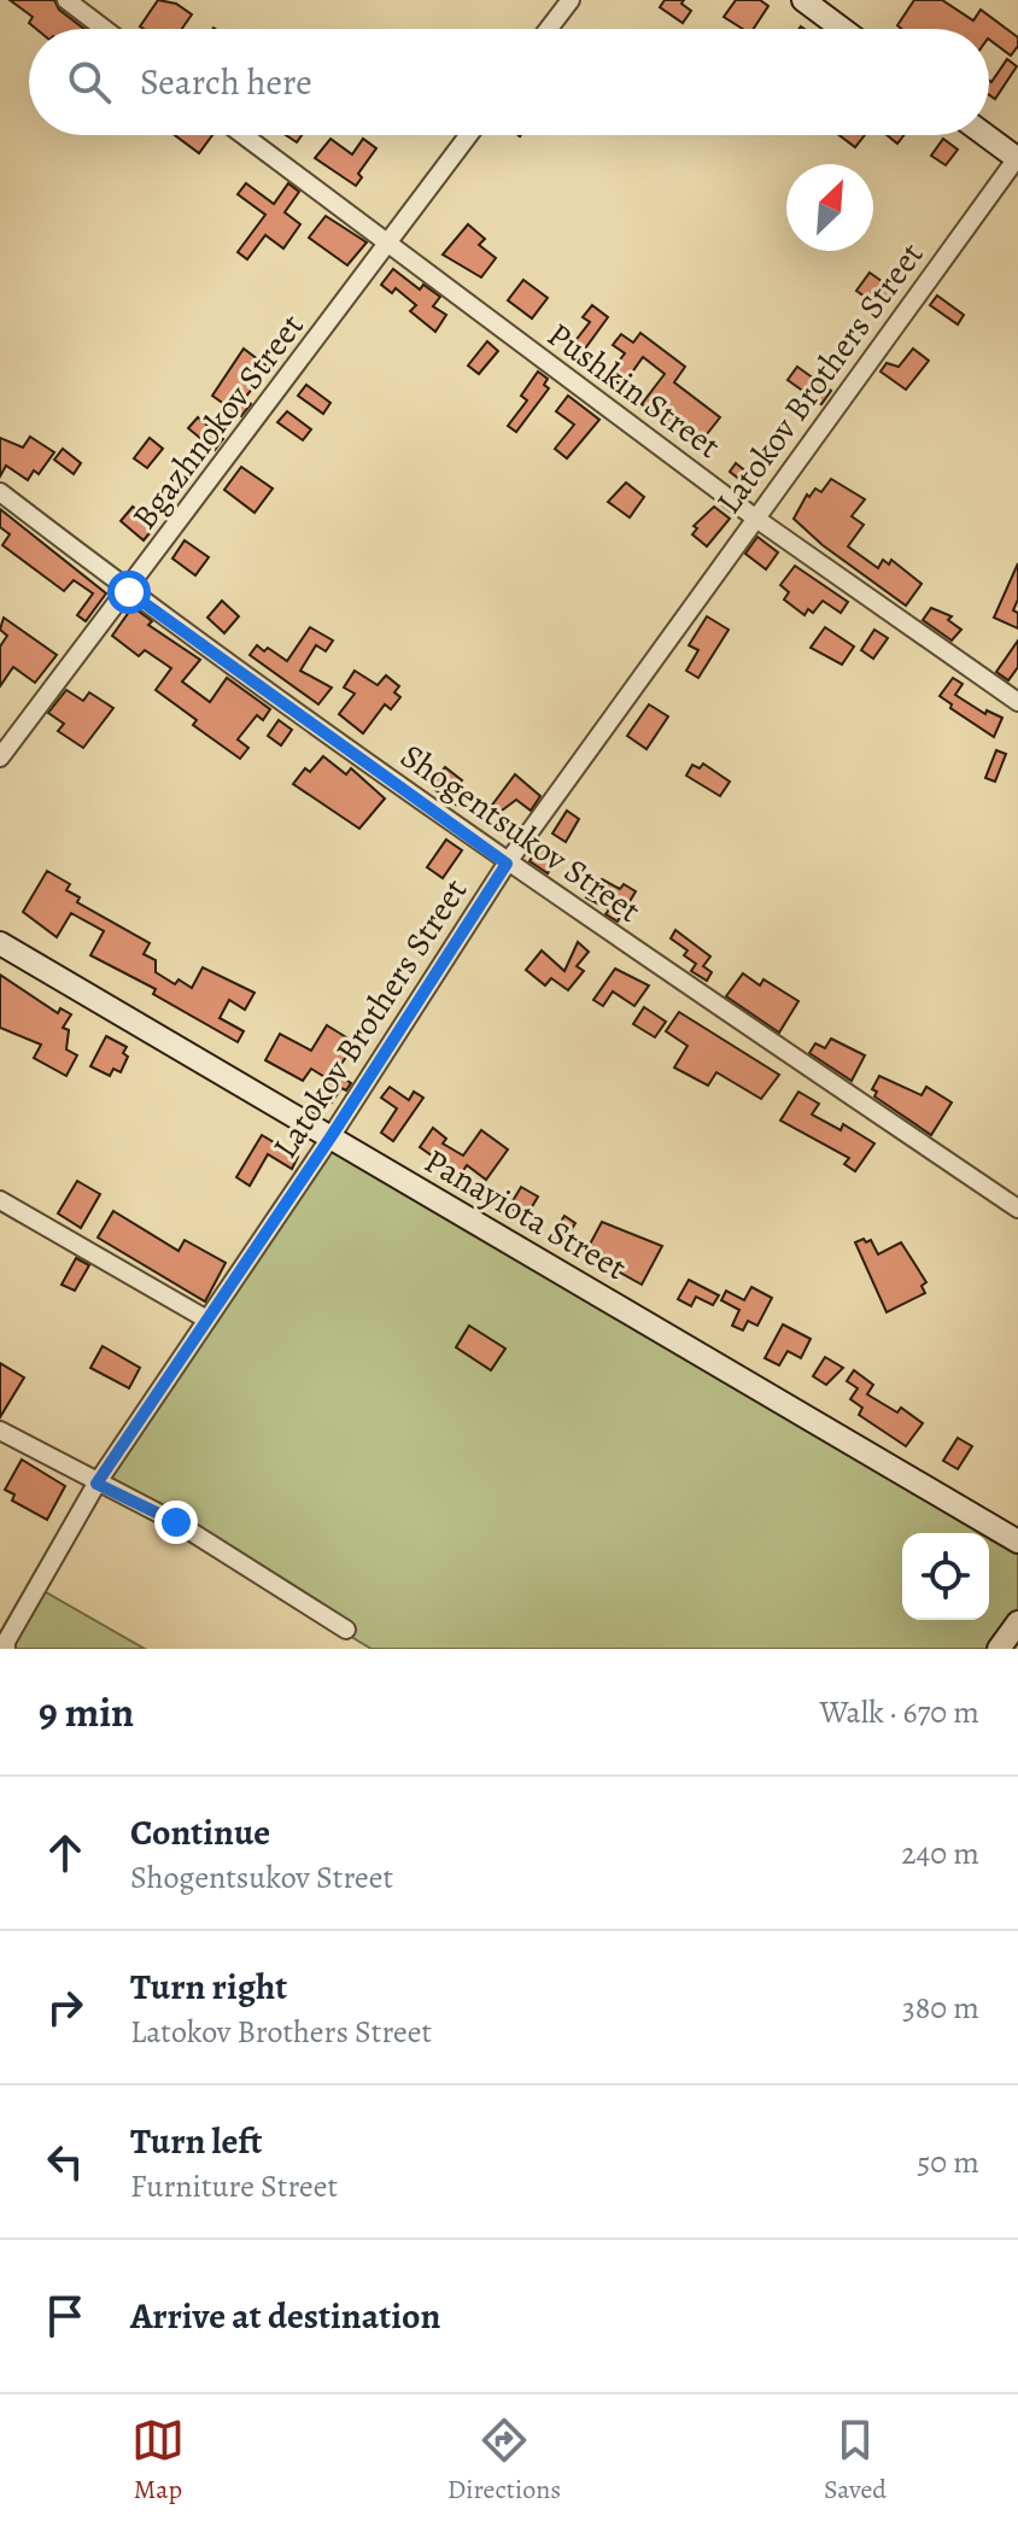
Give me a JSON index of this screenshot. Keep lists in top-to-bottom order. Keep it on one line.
{"streets":{"street":["Latokov Brothers Street","Pushkin Street","Bgazhnokov Street","Shogentsukov Street","Panayiota Street"]},"crossings":[["Latokov Brothers Street","Pushkin Street"],["Latokov Brothers Street","Shogentsukov Street"],["Latokov Brothers Street","Panayiota Street"],["Pushkin Street","Bgazhnokov Street"],["Bgazhnokov Street","Shogentsukov Street"]],"north":"top right","page":{"search":"Search here","heading":["9 min","Walk · 670 m"],"list":[["Continue","Shogentsukov Street","240 m"],["Turn right","Latokov Brothers Street","380 m"],["Turn left","Furniture Street","50 m"],"Arrive at destination"],"nav":["Map","Directions","Saved"]}}
